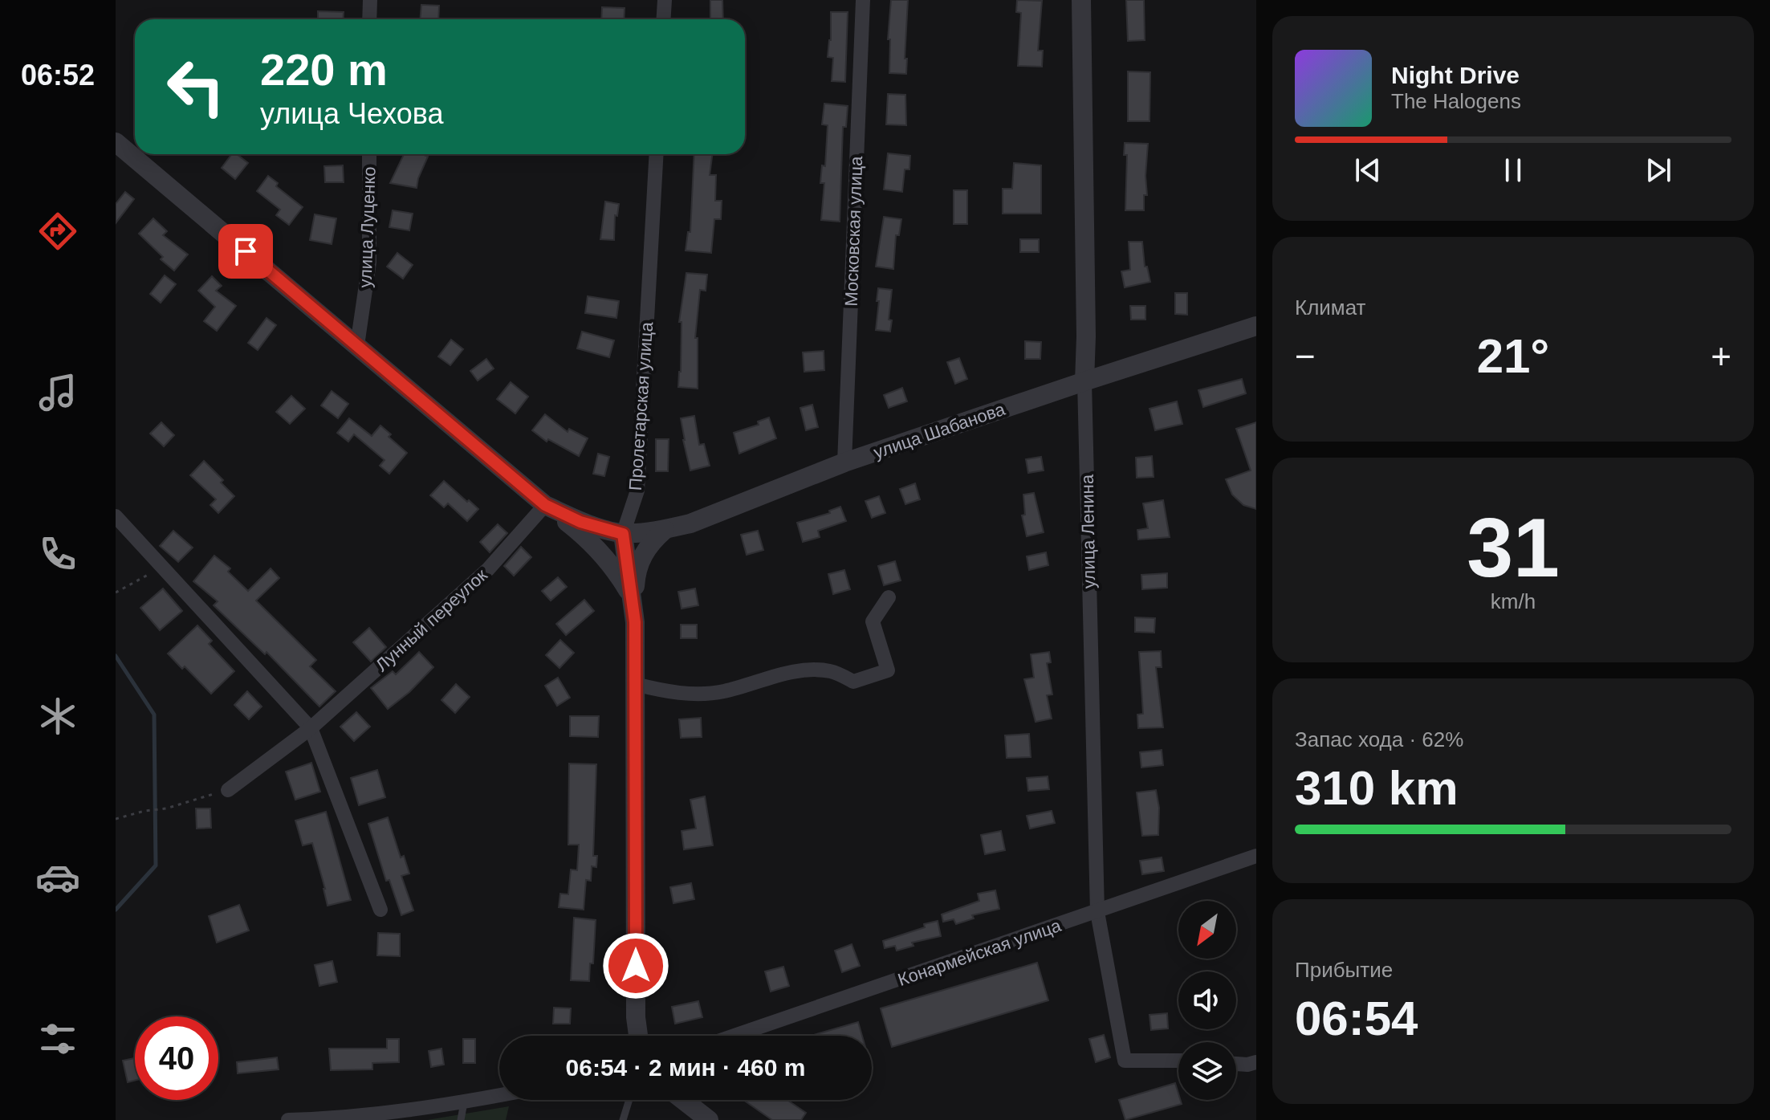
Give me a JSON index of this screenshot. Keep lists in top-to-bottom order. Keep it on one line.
{"streets":{"street":["улица Луценко","Московская улица","Пролетарская улица","улица Шабанова","улица Ленина","Лунный переулок","Конармейская улица"]},"crossings":[["Московская улица","улица Шабанова"],["Пролетарская улица","улица Шабанова"],["улица Шабанова","улица Ленина"],["улица Ленина","Конармейская улица"]],"north":"bottom left","page":{"tabs":"06:52","turn":["220 m","улица Чехова"],"song":["Night Drive","The Halogens"],"tile":["Климат",["31","km/h"],["Запас хода · 62%","310 km"],["Прибытие","06:54"]],"heat":["−","21°","+"],"limit":"40","trip":"06:54 · 2 мин · 460 m"}}
